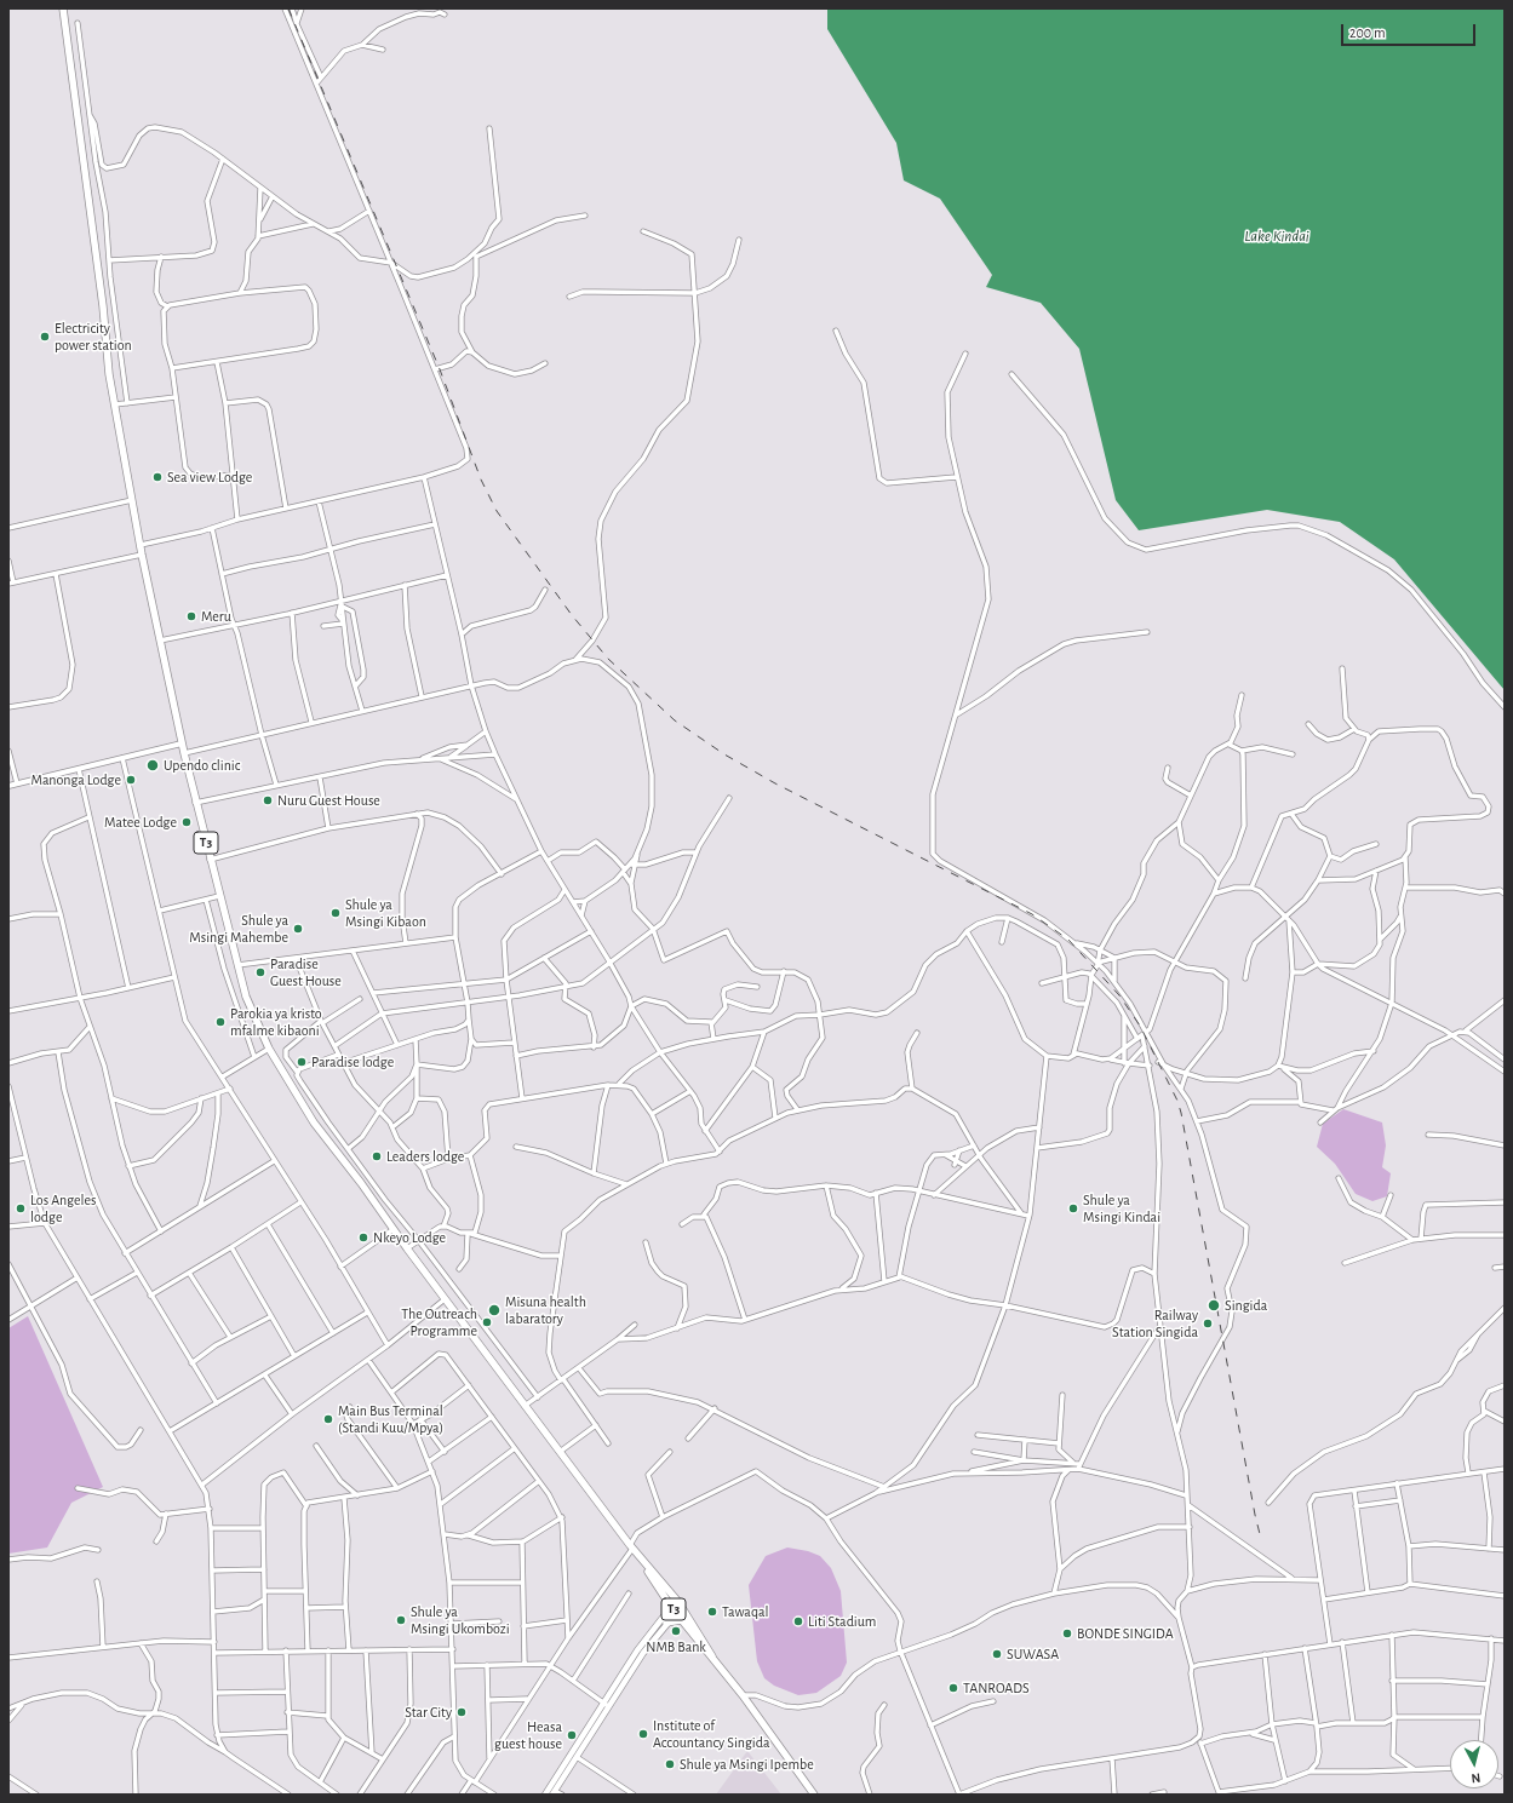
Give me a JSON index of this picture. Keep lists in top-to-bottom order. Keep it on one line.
{"streets":{"highway":["T3"]},"water":["Lake Kindai"],"places":["Electricity power station","Sea view Lodge","Meru","Upendo clinic","Manonga Lodge","Nuru Guest House","Matee Lodge","Shule ya Msingi Kibaon","Shule ya Msingi Mahembe","Paradise Guest House","Parokia ya kristo mfalme kibaoni","Paradise lodge","Leaders lodge","Los Angeles lodge","Shule ya Msingi Kindai","Nkeyo Lodge","Singida","Misuna health labaratory","The Outreach Programme","Railway Station Singida","Main Bus Terminal (Standi Kuu/Mpya)","Tawaqal","Shule ya Msingi Ukombozi","Liti Stadium","NMB Bank","BONDE SINGIDA","SUWASA","TANROADS","Star City","Institute of Accountancy Singida","Heasa guest house","Shule ya Msingi Ipembe"],"scale_bar":"200 m","north":"bottom"}
